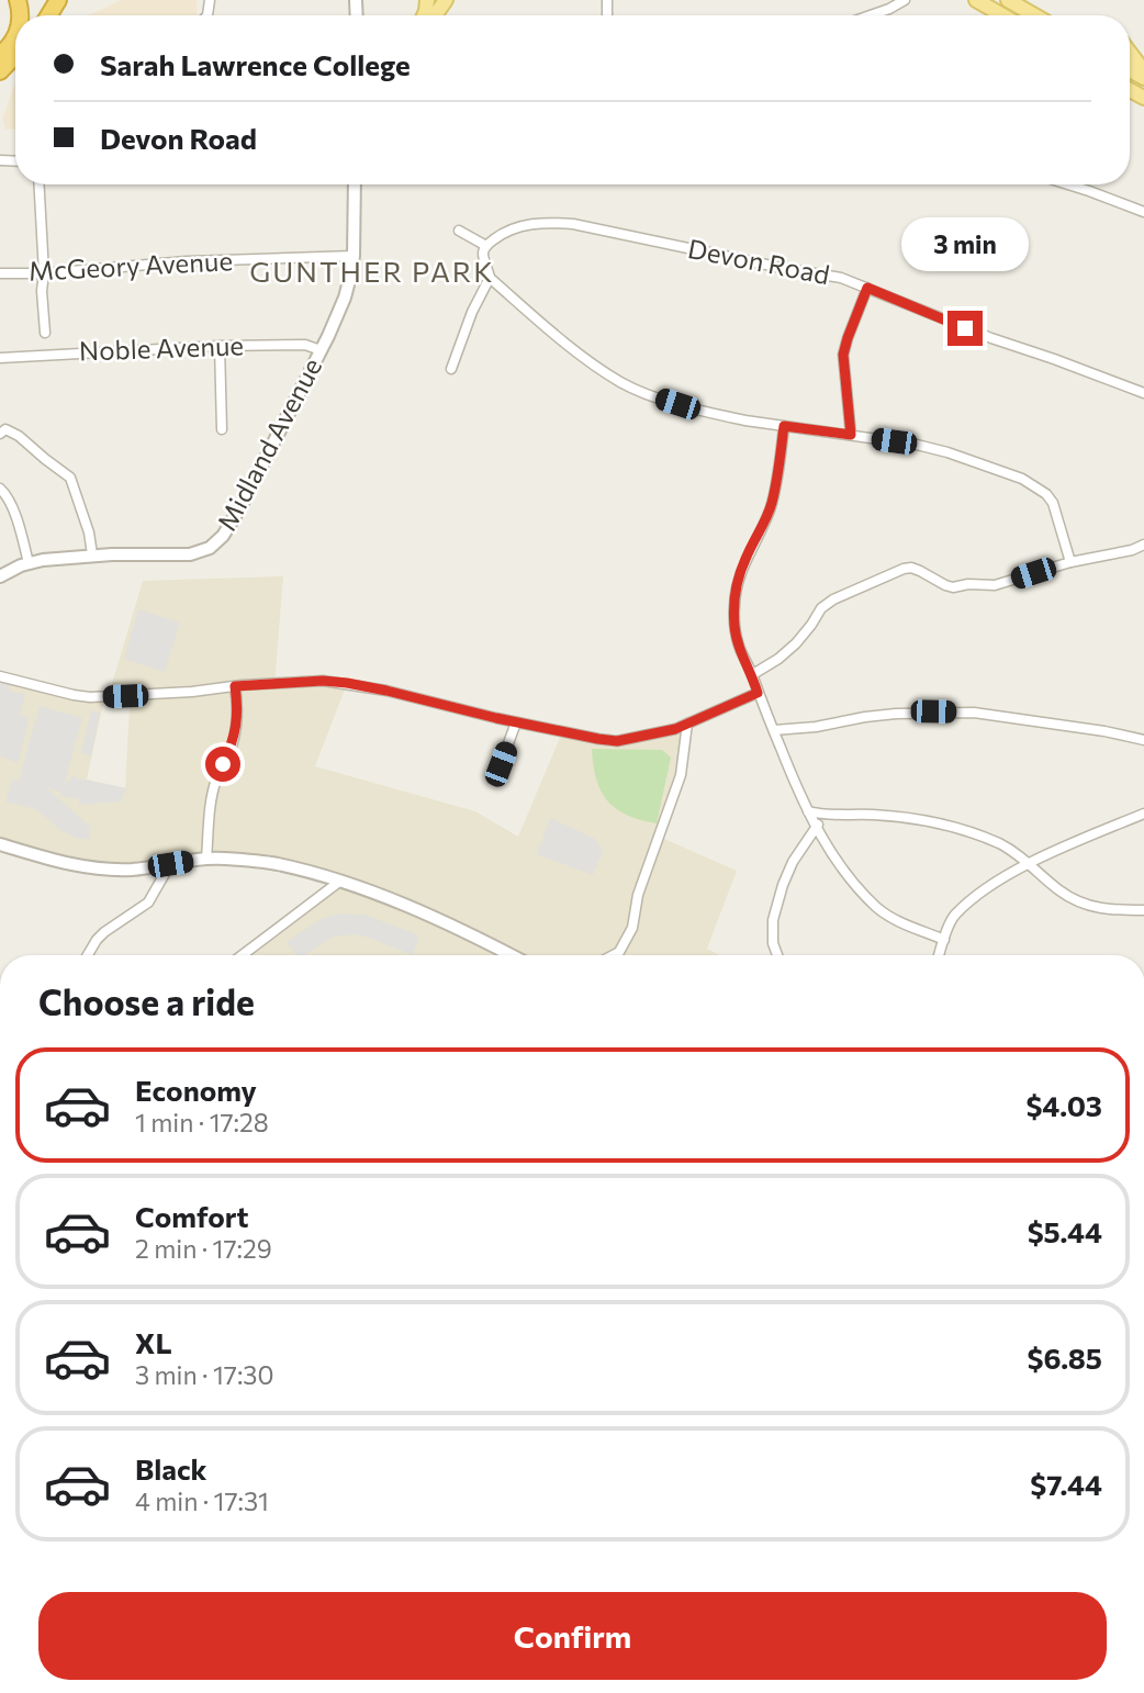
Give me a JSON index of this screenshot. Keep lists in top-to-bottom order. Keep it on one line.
{"streets":{"street":["Devon Road","McGeory Avenue","Noble Avenue","Midland Avenue"]},"crossings":[["McGeory Avenue","Midland Avenue"],["Noble Avenue","Midland Avenue"]],"districts":["GUNTHER PARK"],"page":{"banner":["Sarah Lawrence College","Devon Road"],"bubble":"3 min","heading":"Choose a ride","list":[{"name":"Economy","note":"1 min · 17:28","value":"$4.03"},{"name":"Comfort","note":"2 min · 17:29","value":"$5.44"},{"name":"XL","note":"3 min · 17:30","value":"$6.85"},{"name":"Black","note":"4 min · 17:31","value":"$7.44"}],"buttons":"Confirm"}}
